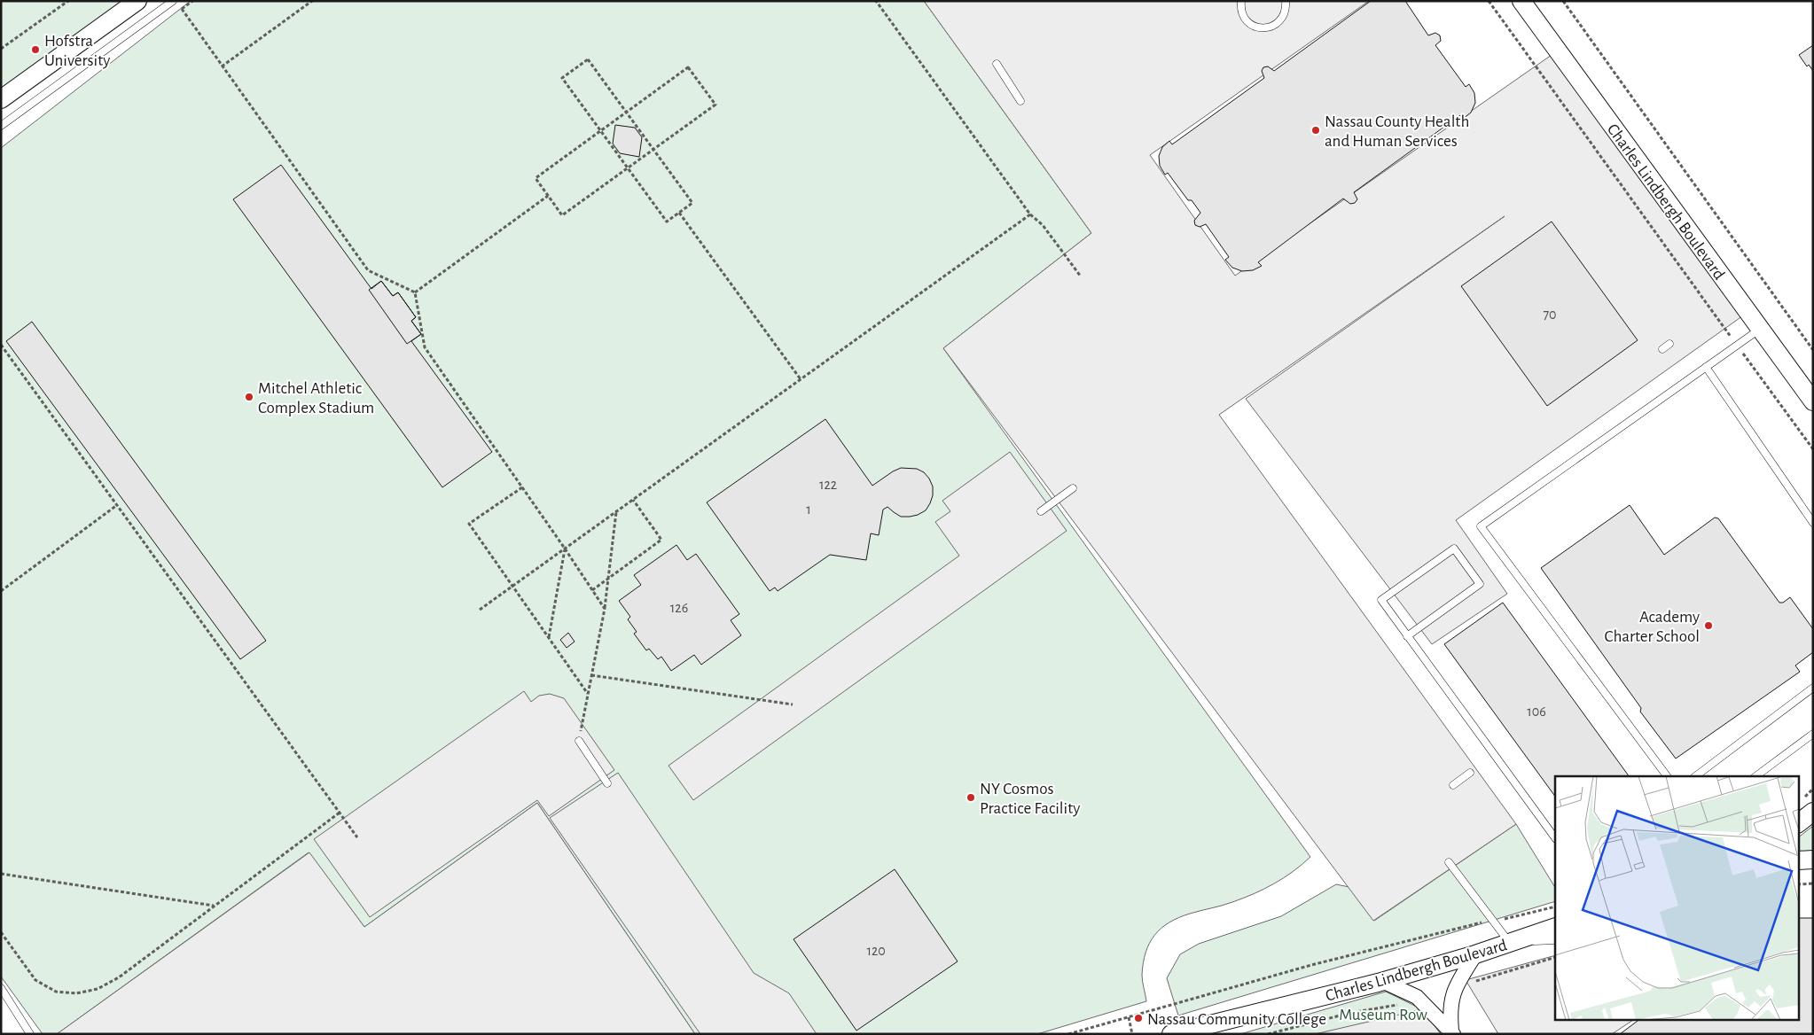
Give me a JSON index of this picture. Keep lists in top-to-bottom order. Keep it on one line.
{"streets":{"street":["Charles Lindbergh Boulevard"]},"parks":["Museum Row"],"places":["Hofstra University","Nassau County Health and Human Services","Mitchel Athletic Complex Stadium","Academy Charter School","NY Cosmos Practice Facility","Nassau Community College"],"house_numbers":["70","122","1","126","106","120"]}
